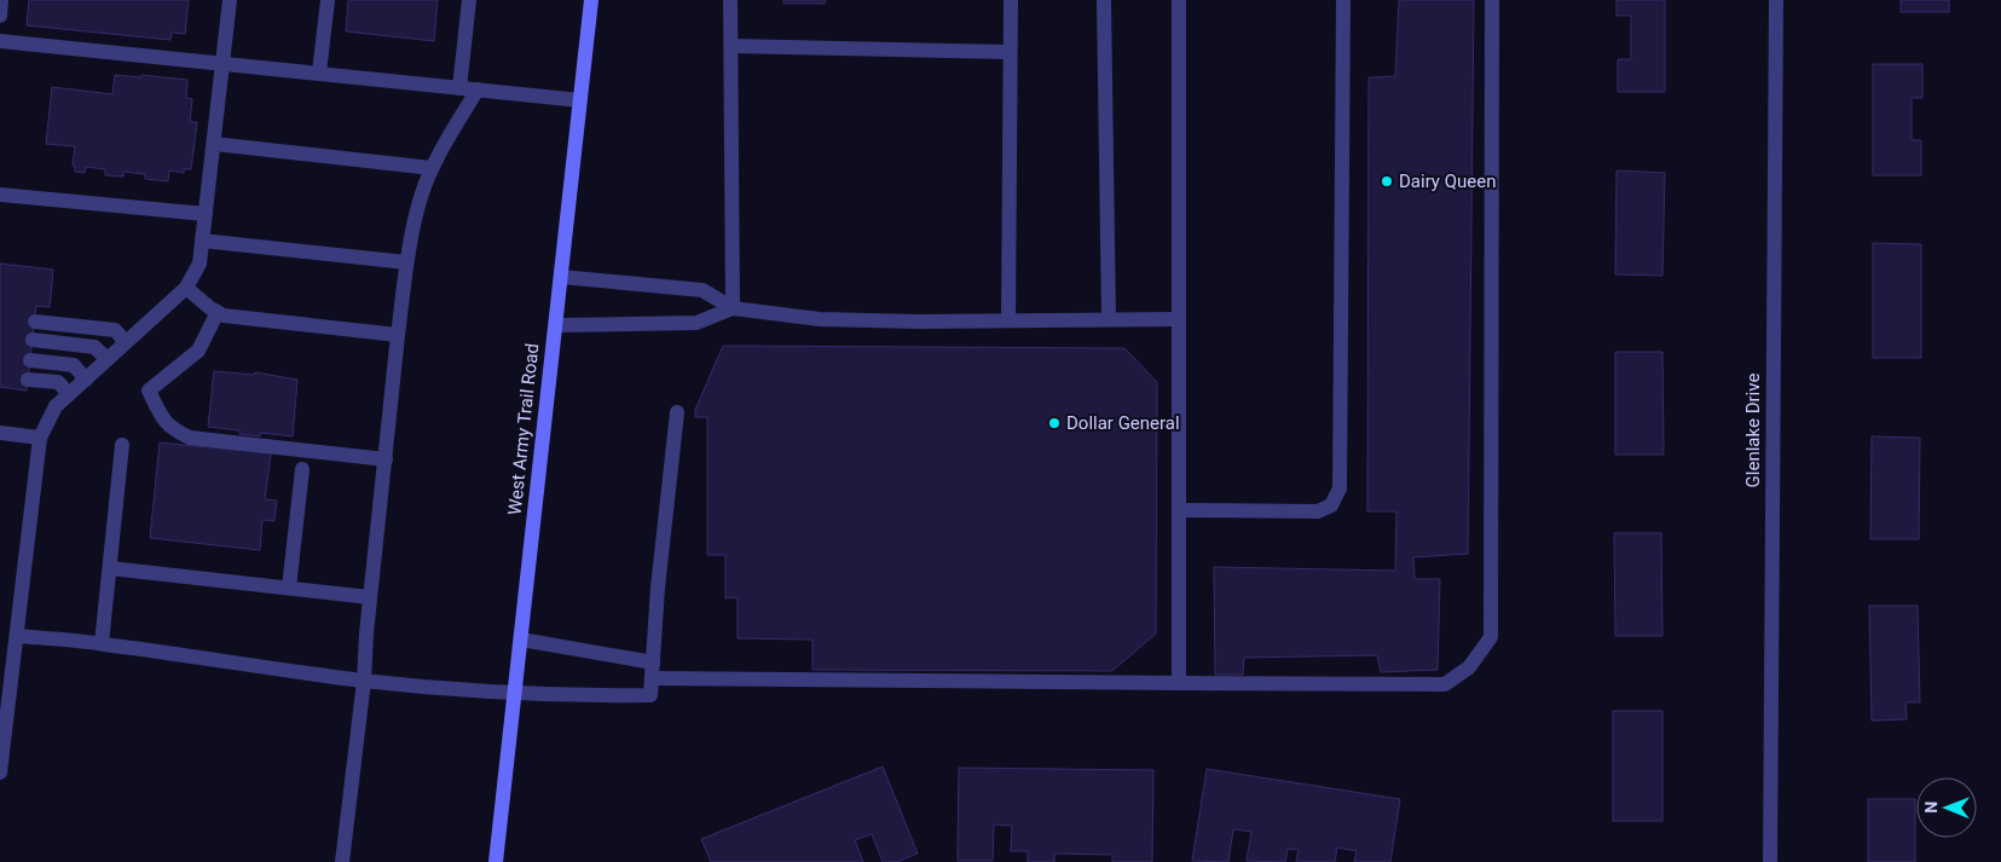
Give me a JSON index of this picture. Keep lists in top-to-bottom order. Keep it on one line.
{"streets":{"main road":["West Army Trail Road"],"street":["Glenlake Drive"]},"places":["Dairy Queen","Dollar General"],"north":"left"}
